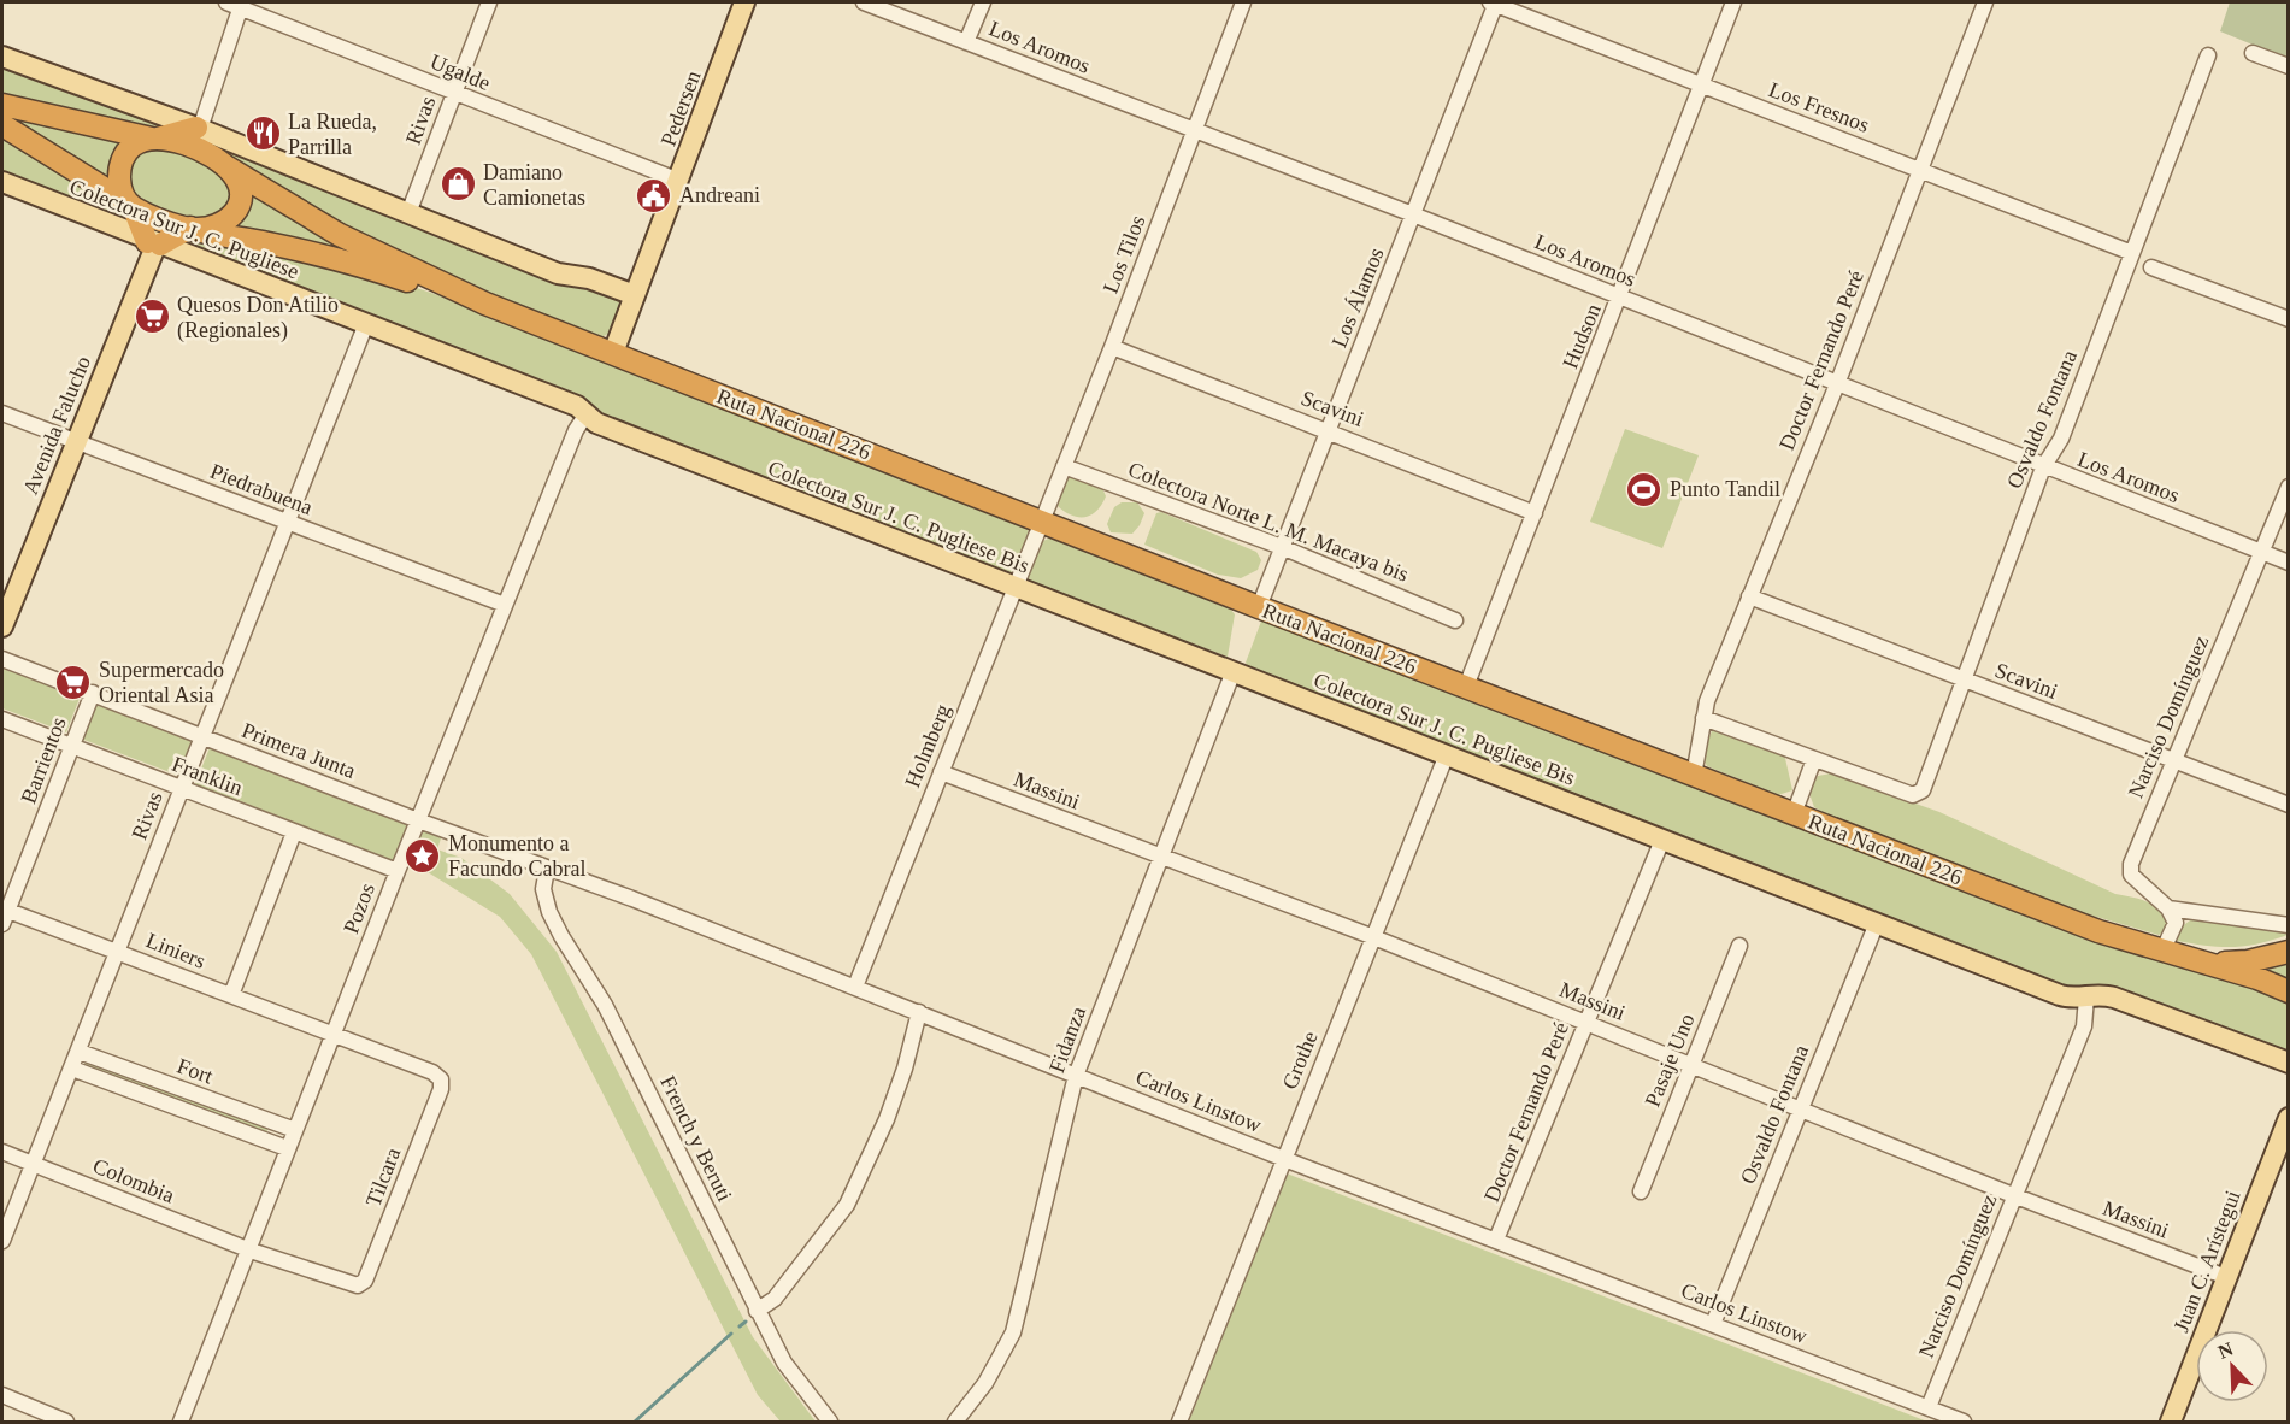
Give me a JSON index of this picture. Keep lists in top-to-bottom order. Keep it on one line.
{"streets":{"highway":["Ruta Nacional 226"],"main road":["Pedersen","Colectora Sur J. C. Pugliese","Avenida Falucho","Colectora Sur J. C. Pugliese Bis","Juan C. Arístegui"],"street":["Los Aromos","Ugalde","Los Fresnos","Rivas","Los Tilos","Los Álamos","Hudson","Doctor Fernando Peré","Scavini","Osvaldo Fontana","Piedrabuena","Colectora Norte L. M. Macaya bis","Narciso Domínguez","Holmberg","Primera Junta","Barrientos","Franklin","Massini","Pozos","Liniers","Fidanza","Grothe","Pasaje Uno","Fort","Carlos Linstow","French y Beruti","Tilcara","Colombia"]},"crossings":[["Los Aromos","Los Tilos"],["Los Aromos","Los Álamos"],["Los Aromos","Hudson"],["Los Aromos","Doctor Fernando Peré"],["Los Aromos","Osvaldo Fontana"],["Los Aromos","Narciso Domínguez"],["Ugalde","Pedersen"],["Ugalde","Rivas"],["Los Fresnos","Los Álamos"],["Los Fresnos","Hudson"],["Los Fresnos","Doctor Fernando Peré"],["Los Fresnos","Osvaldo Fontana"],["Pedersen","Ruta Nacional 226"],["Rivas","Colectora Sur J. C. Pugliese"],["Rivas","Piedrabuena"],["Rivas","Primera Junta"],["Rivas","Franklin"],["Rivas","Liniers"],["Rivas","Fort"],["Rivas","Colombia"],["Colectora Sur J. C. Pugliese","Avenida Falucho"],["Colectora Sur J. C. Pugliese","Colectora Sur J. C. Pugliese Bis"],["Colectora Sur J. C. Pugliese","Pozos"],["Los Tilos","Scavini"],["Los Tilos","Ruta Nacional 226"],["Los Tilos","Colectora Norte L. M. Macaya bis"],["Los Tilos","Holmberg"],["Los Álamos","Scavini"],["Los Álamos","Ruta Nacional 226"],["Los Álamos","Colectora Norte L. M. Macaya bis"],["Hudson","Scavini"],["Hudson","Ruta Nacional 226"],["Doctor Fernando Peré","Scavini"],["Doctor Fernando Peré","Ruta Nacional 226"],["Doctor Fernando Peré","Colectora Sur J. C. Pugliese Bis"],["Doctor Fernando Peré","Massini"],["Doctor Fernando Peré","Carlos Linstow"],["Scavini","Osvaldo Fontana"],["Scavini","Narciso Domínguez"],["Osvaldo Fontana","Colectora Sur J. C. Pugliese Bis"],["Osvaldo Fontana","Massini"],["Osvaldo Fontana","Carlos Linstow"],["Ruta Nacional 226","Holmberg"],["Avenida Falucho","Piedrabuena"],["Piedrabuena","Pozos"],["Colectora Sur J. C. Pugliese Bis","Narciso Domínguez"],["Colectora Sur J. C. Pugliese Bis","Holmberg"],["Colectora Sur J. C. Pugliese Bis","Pozos"],["Colectora Sur J. C. Pugliese Bis","Fidanza"],["Colectora Sur J. C. Pugliese Bis","Grothe"],["Narciso Domínguez","Massini"],["Narciso Domínguez","Carlos Linstow"],["Holmberg","Massini"],["Holmberg","Carlos Linstow"],["Primera Junta","Barrientos"],["Primera Junta","Pozos"],["Primera Junta","Carlos Linstow"],["Barrientos","Franklin"],["Barrientos","Liniers"],["Franklin","Pozos"],["Massini","Fidanza"],["Massini","Grothe"],["Massini","Pasaje Uno"],["Massini","Juan C. Arístegui"],["Pozos","Liniers"],["Pozos","Fort"],["Pozos","Carlos Linstow"],["Pozos","Colombia"],["Liniers","Tilcara"],["Fidanza","Carlos Linstow"],["Grothe","Carlos Linstow"],["Carlos Linstow","French y Beruti"],["Tilcara","Colombia"]],"places":{"restaurant":["La Rueda, Parrilla"],"shop":["Damiano Camionetas"],"public building":["Andreani"],"supermarket":["Quesos Don Atilio (Regionales)","Supermercado Oriental Asia"],"sports":["Punto Tandil"],"place":["Monumento a Facundo Cabral"]},"north":"top left"}
